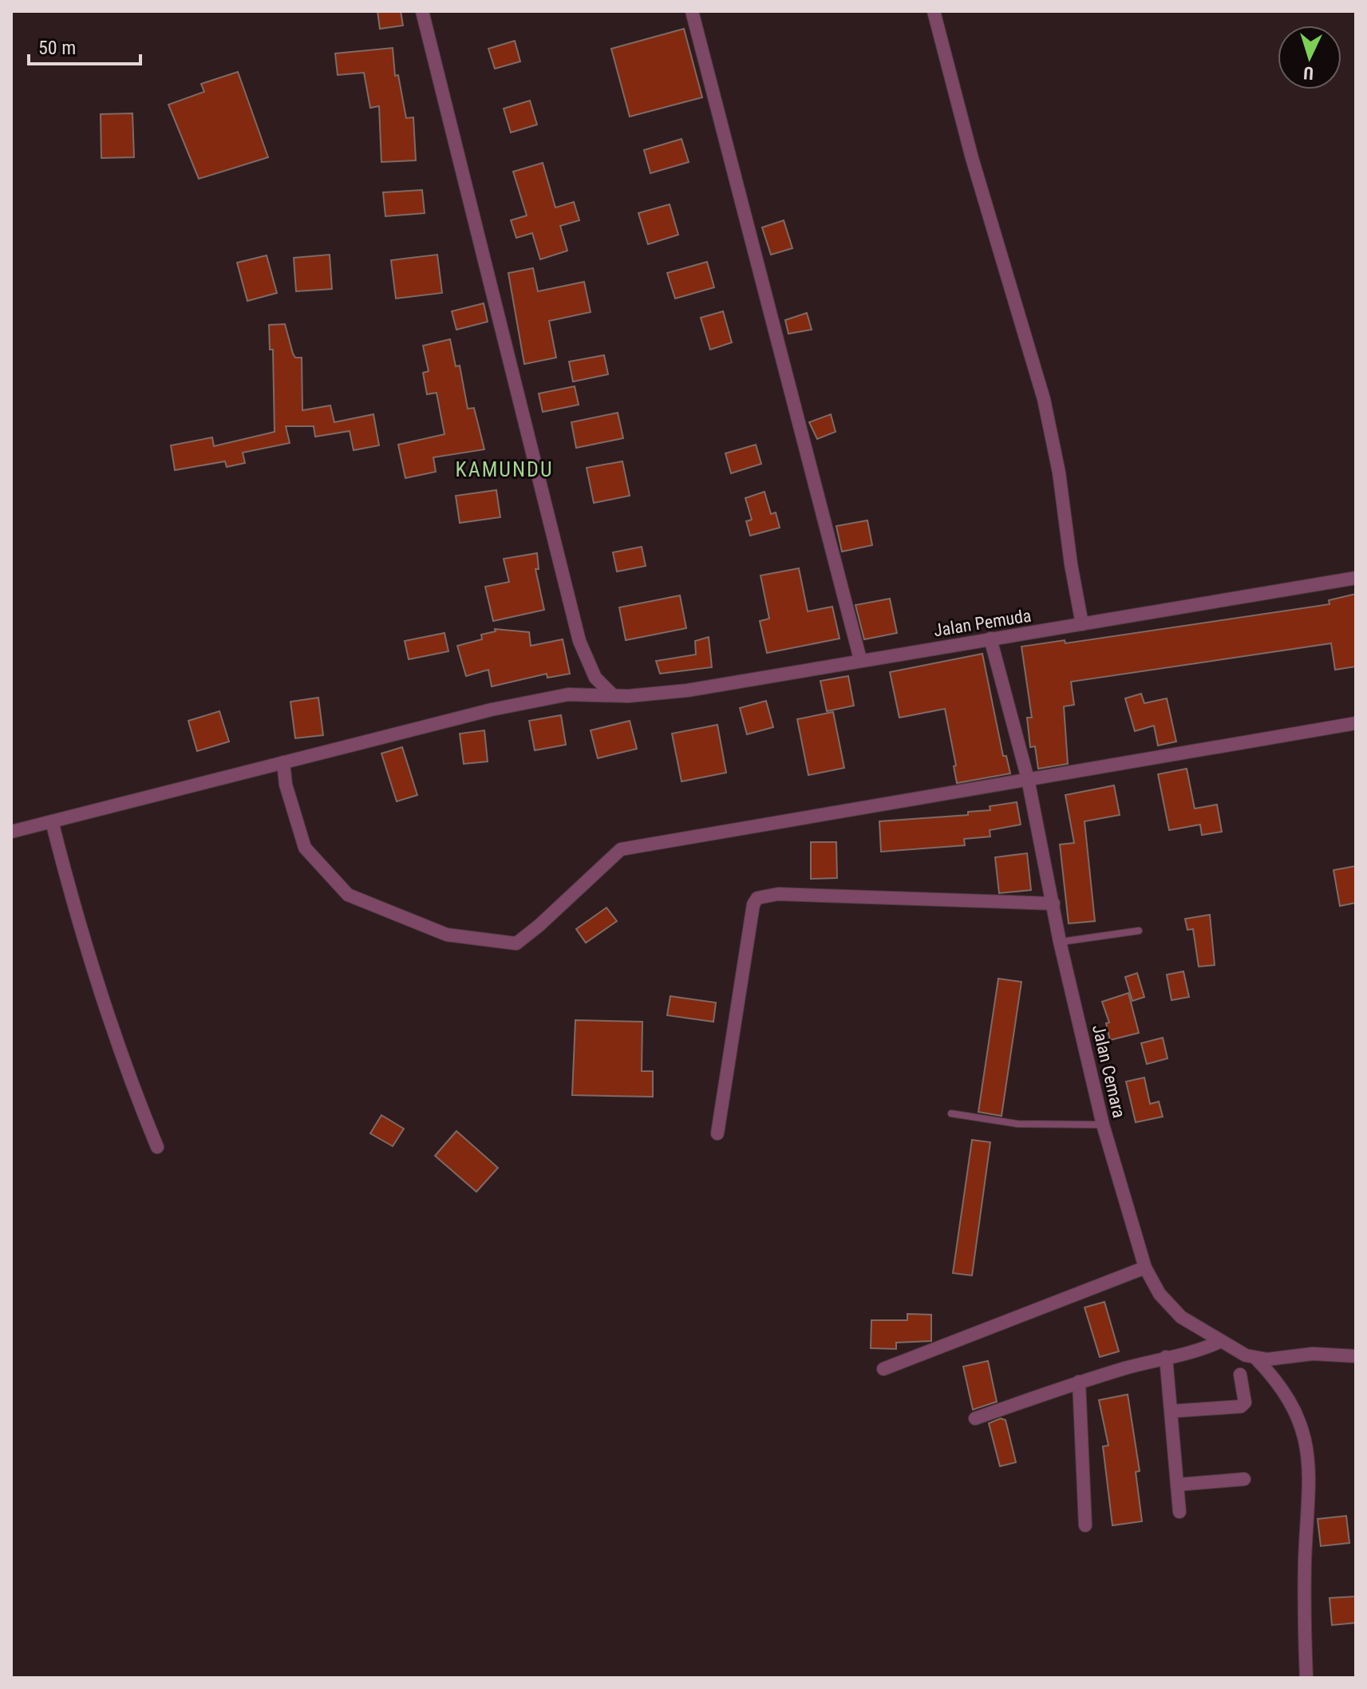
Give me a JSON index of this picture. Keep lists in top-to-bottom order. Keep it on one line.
{"streets":{"street":["Jalan Pemuda","Jalan Cemara"]},"crossings":[["Jalan Pemuda","Jalan Cemara"]],"districts":["KAMUNDU"],"scale_bar":"50 m","north":"bottom"}
